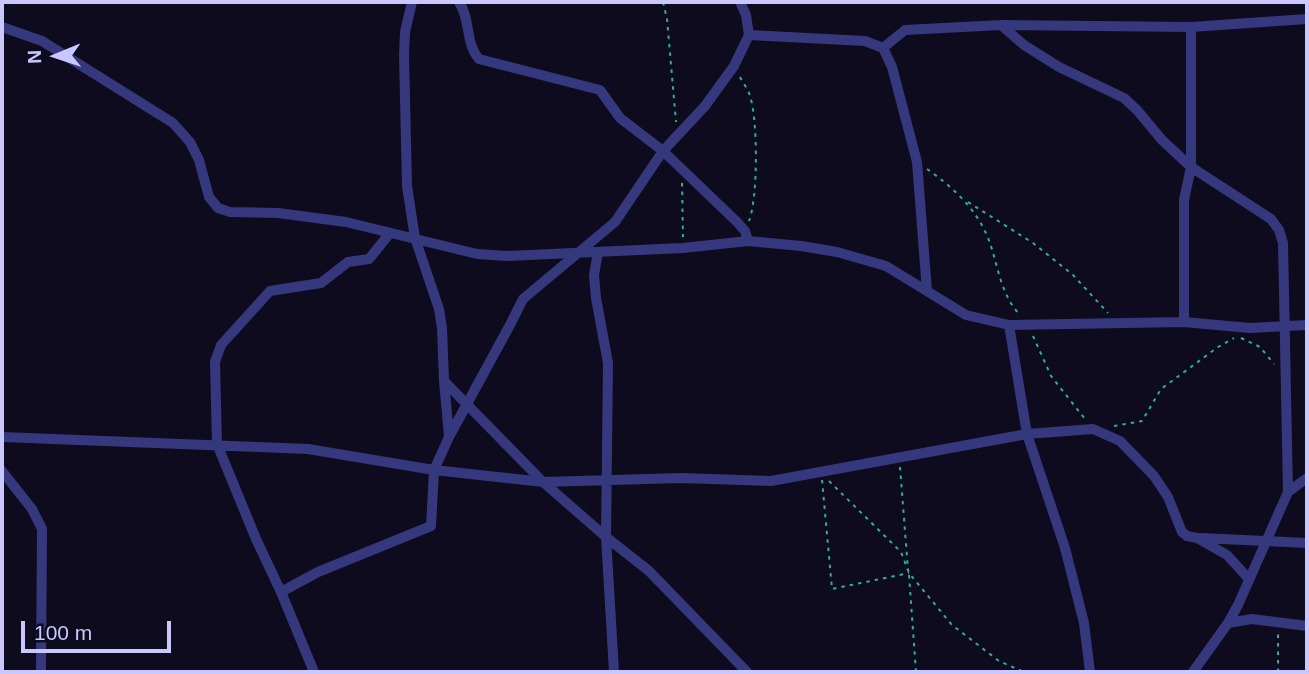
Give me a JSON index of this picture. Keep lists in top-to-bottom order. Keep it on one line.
{"scale_bar":"100 m","north":"left"}
